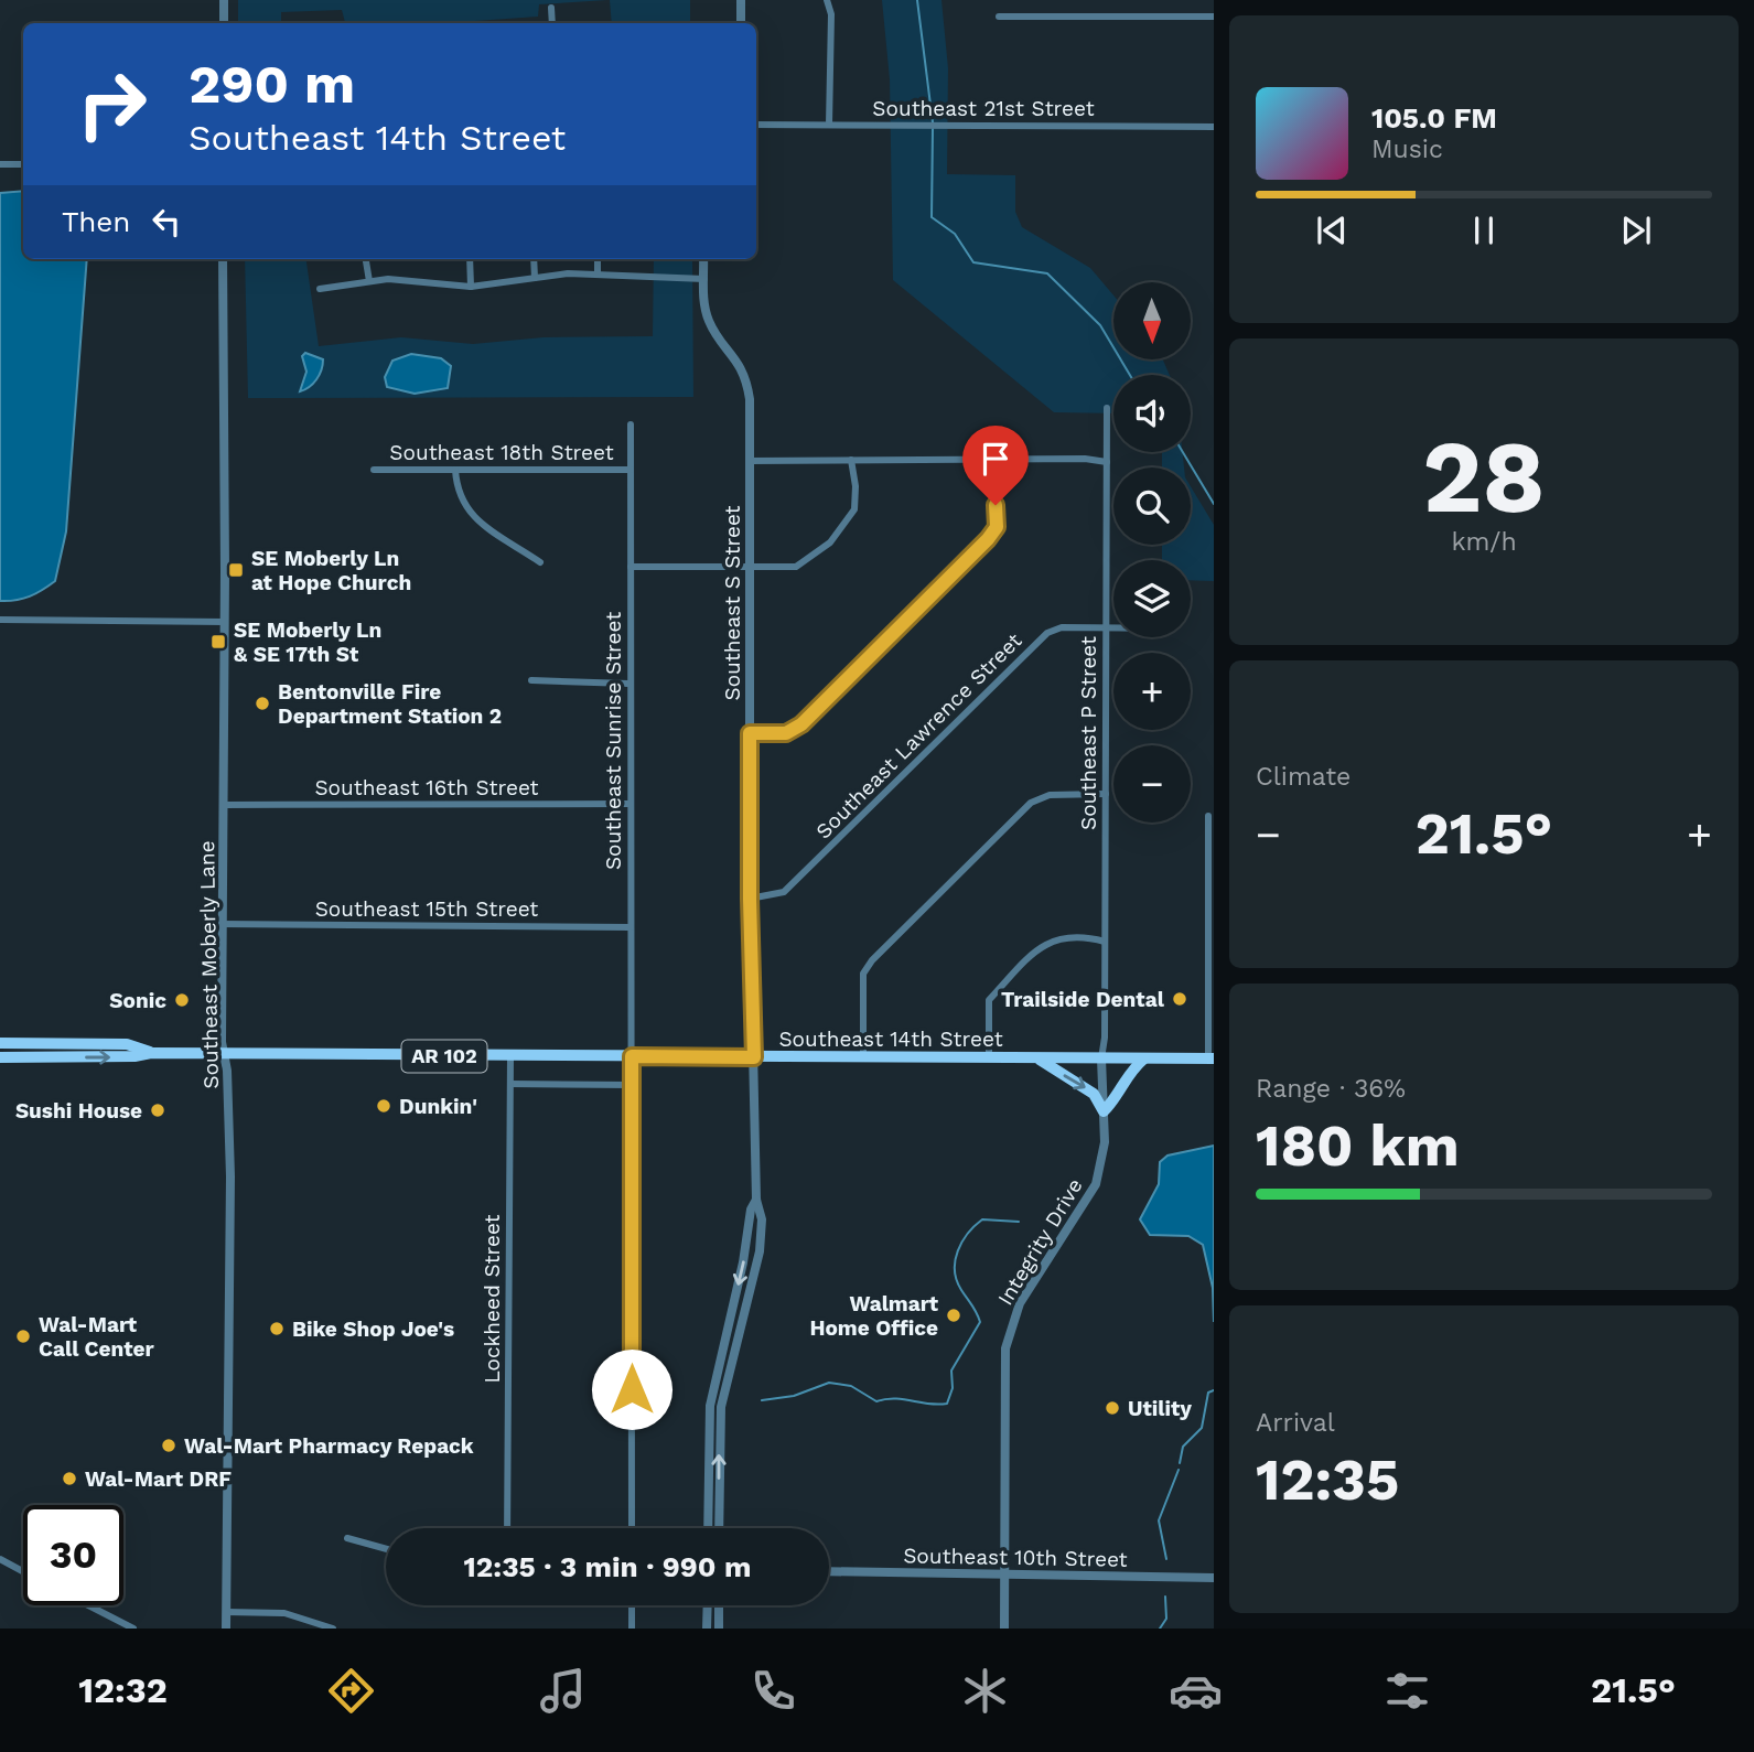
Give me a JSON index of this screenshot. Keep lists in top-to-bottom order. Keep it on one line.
{"streets":{"main road":["Southeast 14th Street","AR 102"],"street":["Southeast 21st Street","Southeast 18th Street","Southeast S Street","Southeast P Street","Southeast Lawrence Street","Southeast Sunrise Street","Southeast 16th Street","Southeast 15th Street","Southeast Moberly Lane","Integrity Drive","Lockheed Street","Southeast 10th Street"]},"crossings":[["Southeast 18th Street","Southeast Sunrise Street"],["Southeast S Street","Southeast Lawrence Street"],["Southeast S Street","Southeast 14th Street"],["Southeast P Street","Southeast Lawrence Street"],["Southeast P Street","Southeast 14th Street"],["Southeast P Street","Integrity Drive"],["Southeast Sunrise Street","Southeast 16th Street"],["Southeast Sunrise Street","Southeast 15th Street"],["Southeast Sunrise Street","Southeast 14th Street"],["Southeast 16th Street","Southeast Moberly Lane"],["Southeast 15th Street","Southeast Moberly Lane"],["Southeast Moberly Lane","Southeast 14th Street"],["Southeast 14th Street","Integrity Drive"],["Southeast 14th Street","Lockheed Street"],["Integrity Drive","Southeast 10th Street"]],"places":{"transit":["SE Moberly Ln at Hope Church","SE Moberly Ln & SE 17th St"],"other":["Bentonville Fire Department Station 2","Trailside Dental","Sonic","Dunkin'","Sushi House","Walmart Home Office","Bike Shop Joe's","Wal-Mart Call Center","Utility","Wal-Mart Pharmacy Repack","Wal-Mart DRF"]},"north":"bottom","page":{"turn":["290 m","Southeast 14th Street"],"song":["105.0 FM","Music"],"then":"Then","map_buttons":["+","−"],"tile":[["28","km/h"],"Climate",["Range · 36%","180 km"],["Arrival","12:35"]],"heat":["−","21.5°","+"],"limit":"30","trip":"12:35 · 3 min · 990 m","tabs":["12:32","21.5°"]}}
